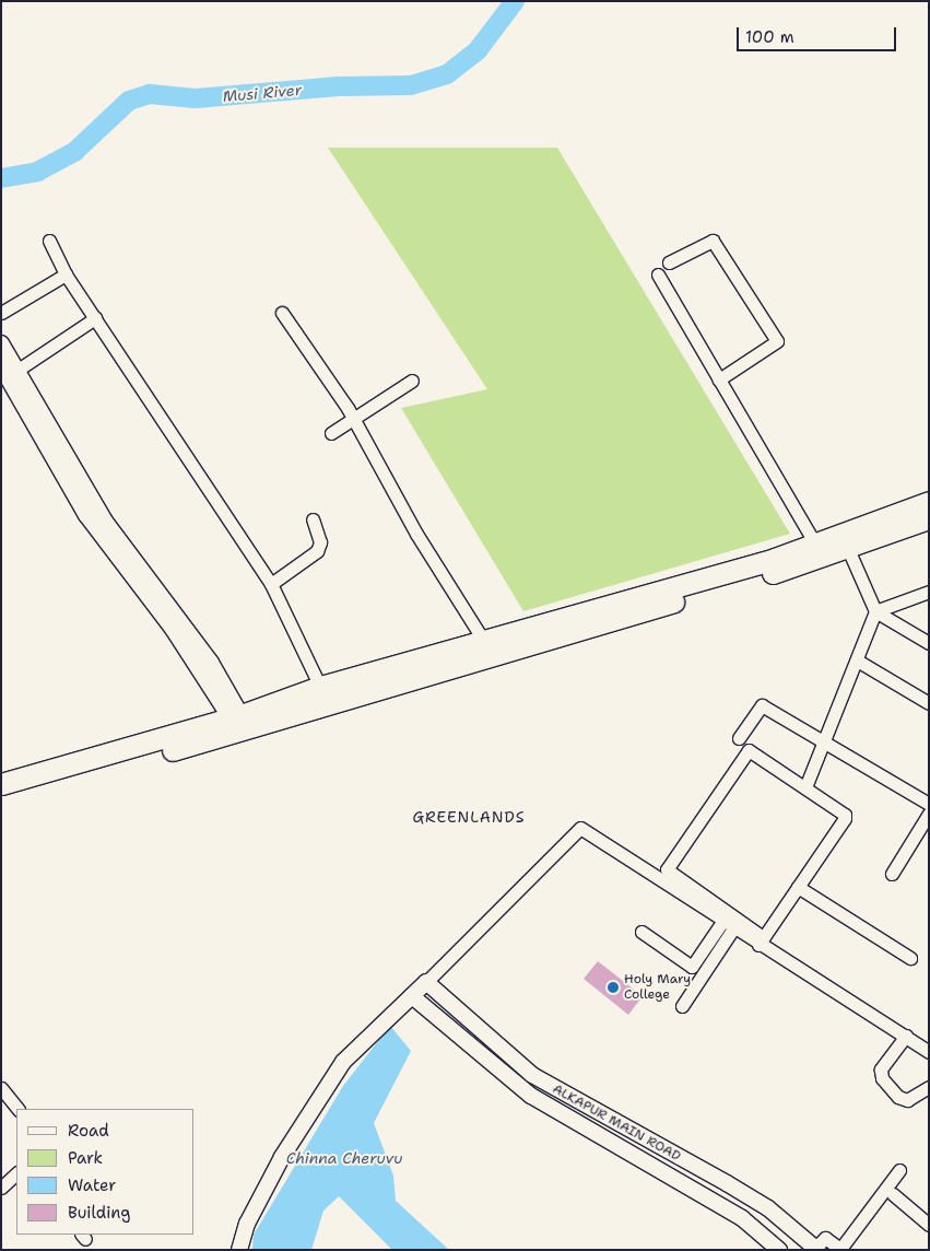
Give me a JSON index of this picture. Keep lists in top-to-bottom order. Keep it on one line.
{"streets":{"street":["ALKAPUR MAIN ROAD"]},"districts":["GREENLANDS"],"water":["Musi River","Chinna Cheruvu"],"places":["Holy Mary College"],"legend":["Road","Park","Water","Building"],"scale_bar":"100 m"}
